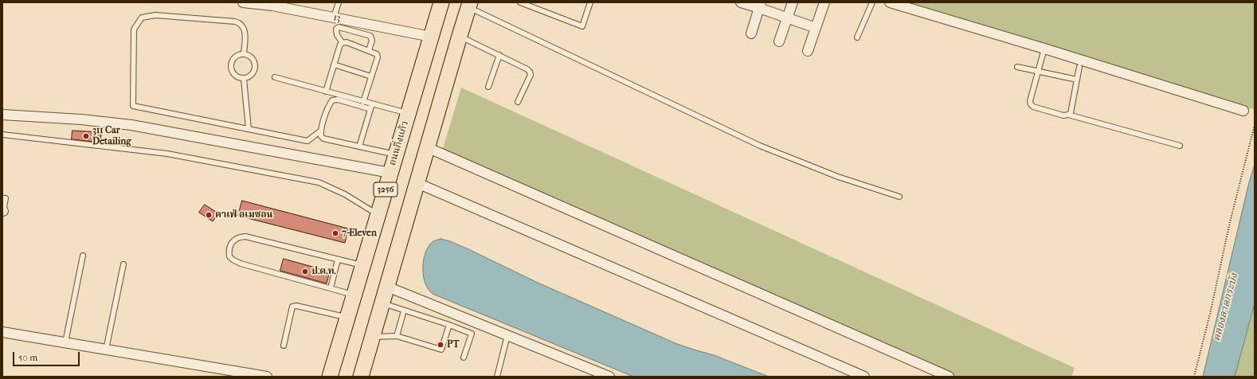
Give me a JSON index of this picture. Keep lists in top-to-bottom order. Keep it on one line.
{"streets":{"main road":["ถนนกิ่งแก้ว","3256"],"street":["13"]},"crossings":[["13","ถนนกิ่งแก้ว"]],"water":["คลองลาดกระบัง"],"places":["311 Car Detailing","คาเฟ่ อเมซอน","7-Eleven","ป.ต.ท.","PT"],"scale_bar":"50 m"}
